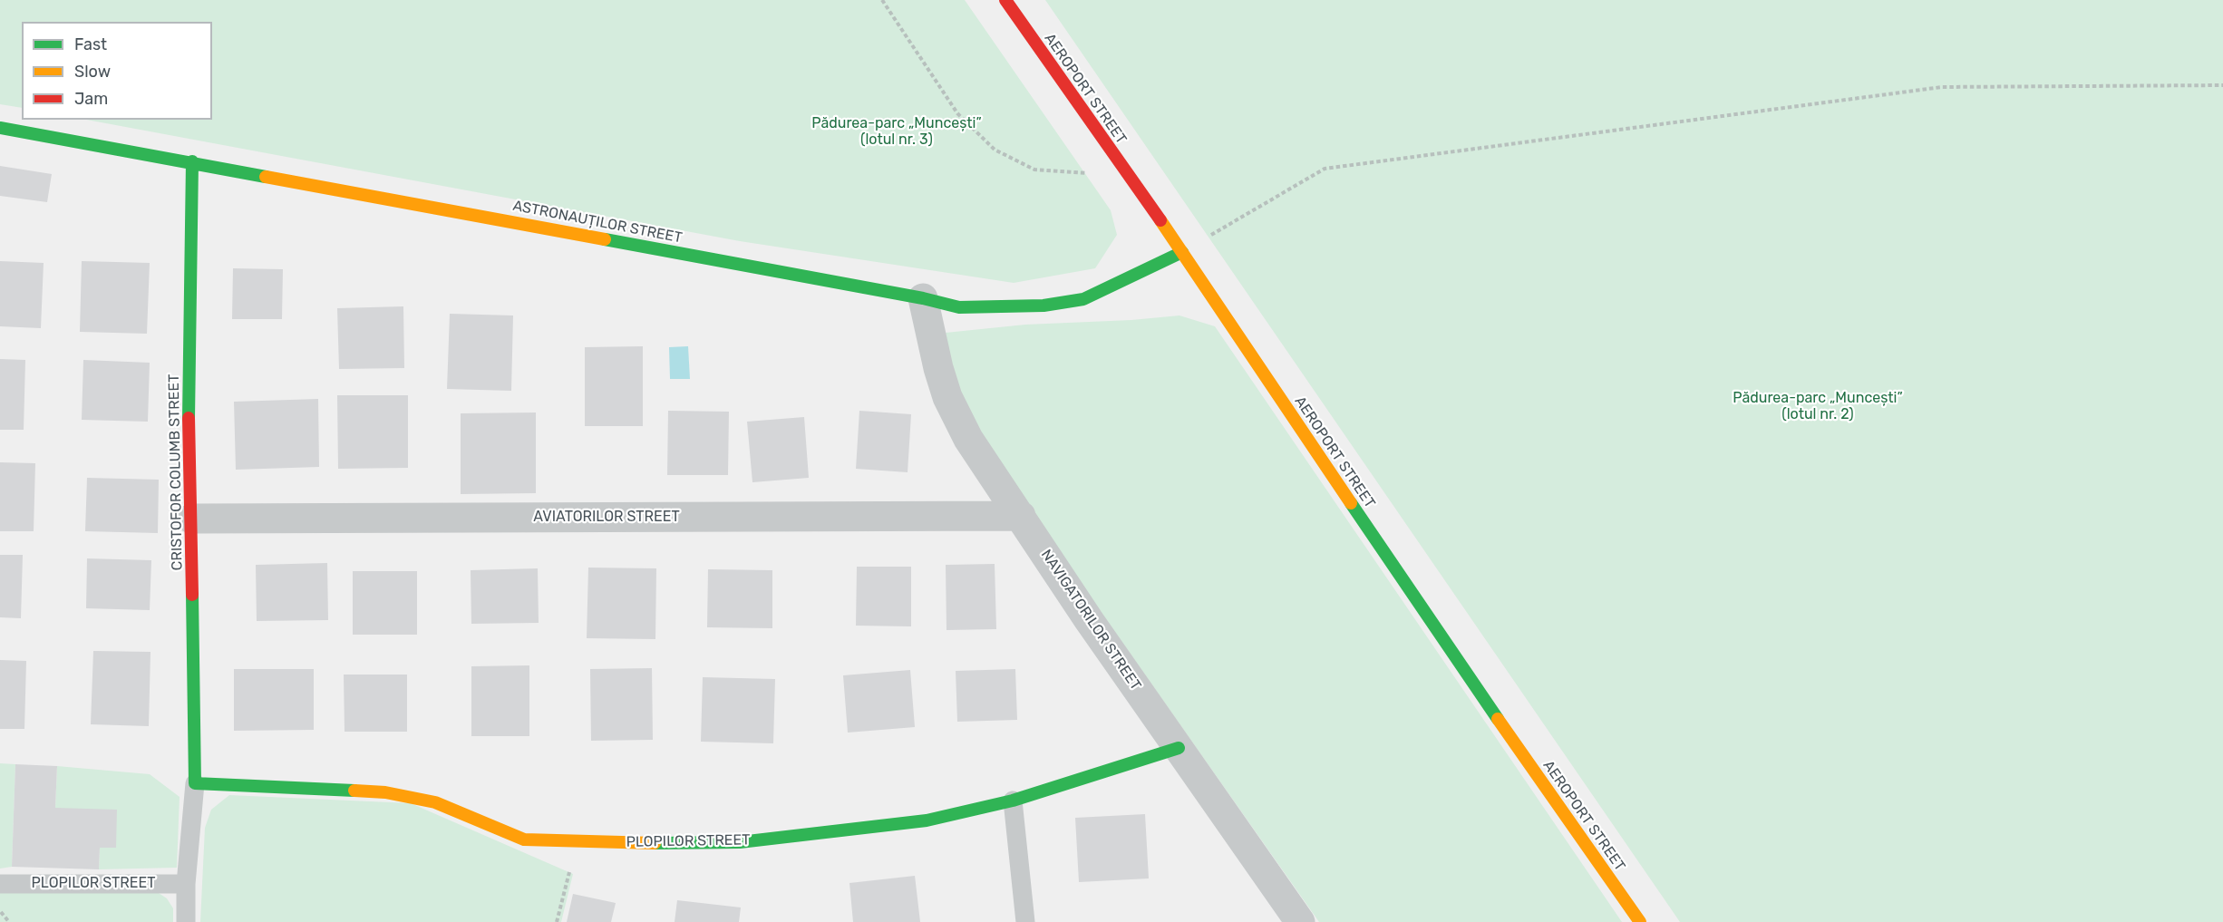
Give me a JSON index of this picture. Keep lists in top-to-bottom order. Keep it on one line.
{"streets":{"street":["AEROPORT STREET","ASTRONAUȚILOR STREET","CRISTOFOR COLUMB STREET","AVIATORILOR STREET","NAVIGATORILOR STREET","PLOPILOR STREET"]},"crossings":[["AEROPORT STREET","ASTRONAUȚILOR STREET"],["ASTRONAUȚILOR STREET","CRISTOFOR COLUMB STREET"],["ASTRONAUȚILOR STREET","NAVIGATORILOR STREET"],["CRISTOFOR COLUMB STREET","AVIATORILOR STREET"],["CRISTOFOR COLUMB STREET","PLOPILOR STREET"],["AVIATORILOR STREET","NAVIGATORILOR STREET"],["NAVIGATORILOR STREET","PLOPILOR STREET"]],"parks":["Pădurea-parc „Muncești” (lotul nr. 3)","Pădurea-parc „Muncești” (lotul nr. 2)"],"legend":["Fast","Slow","Jam"]}
